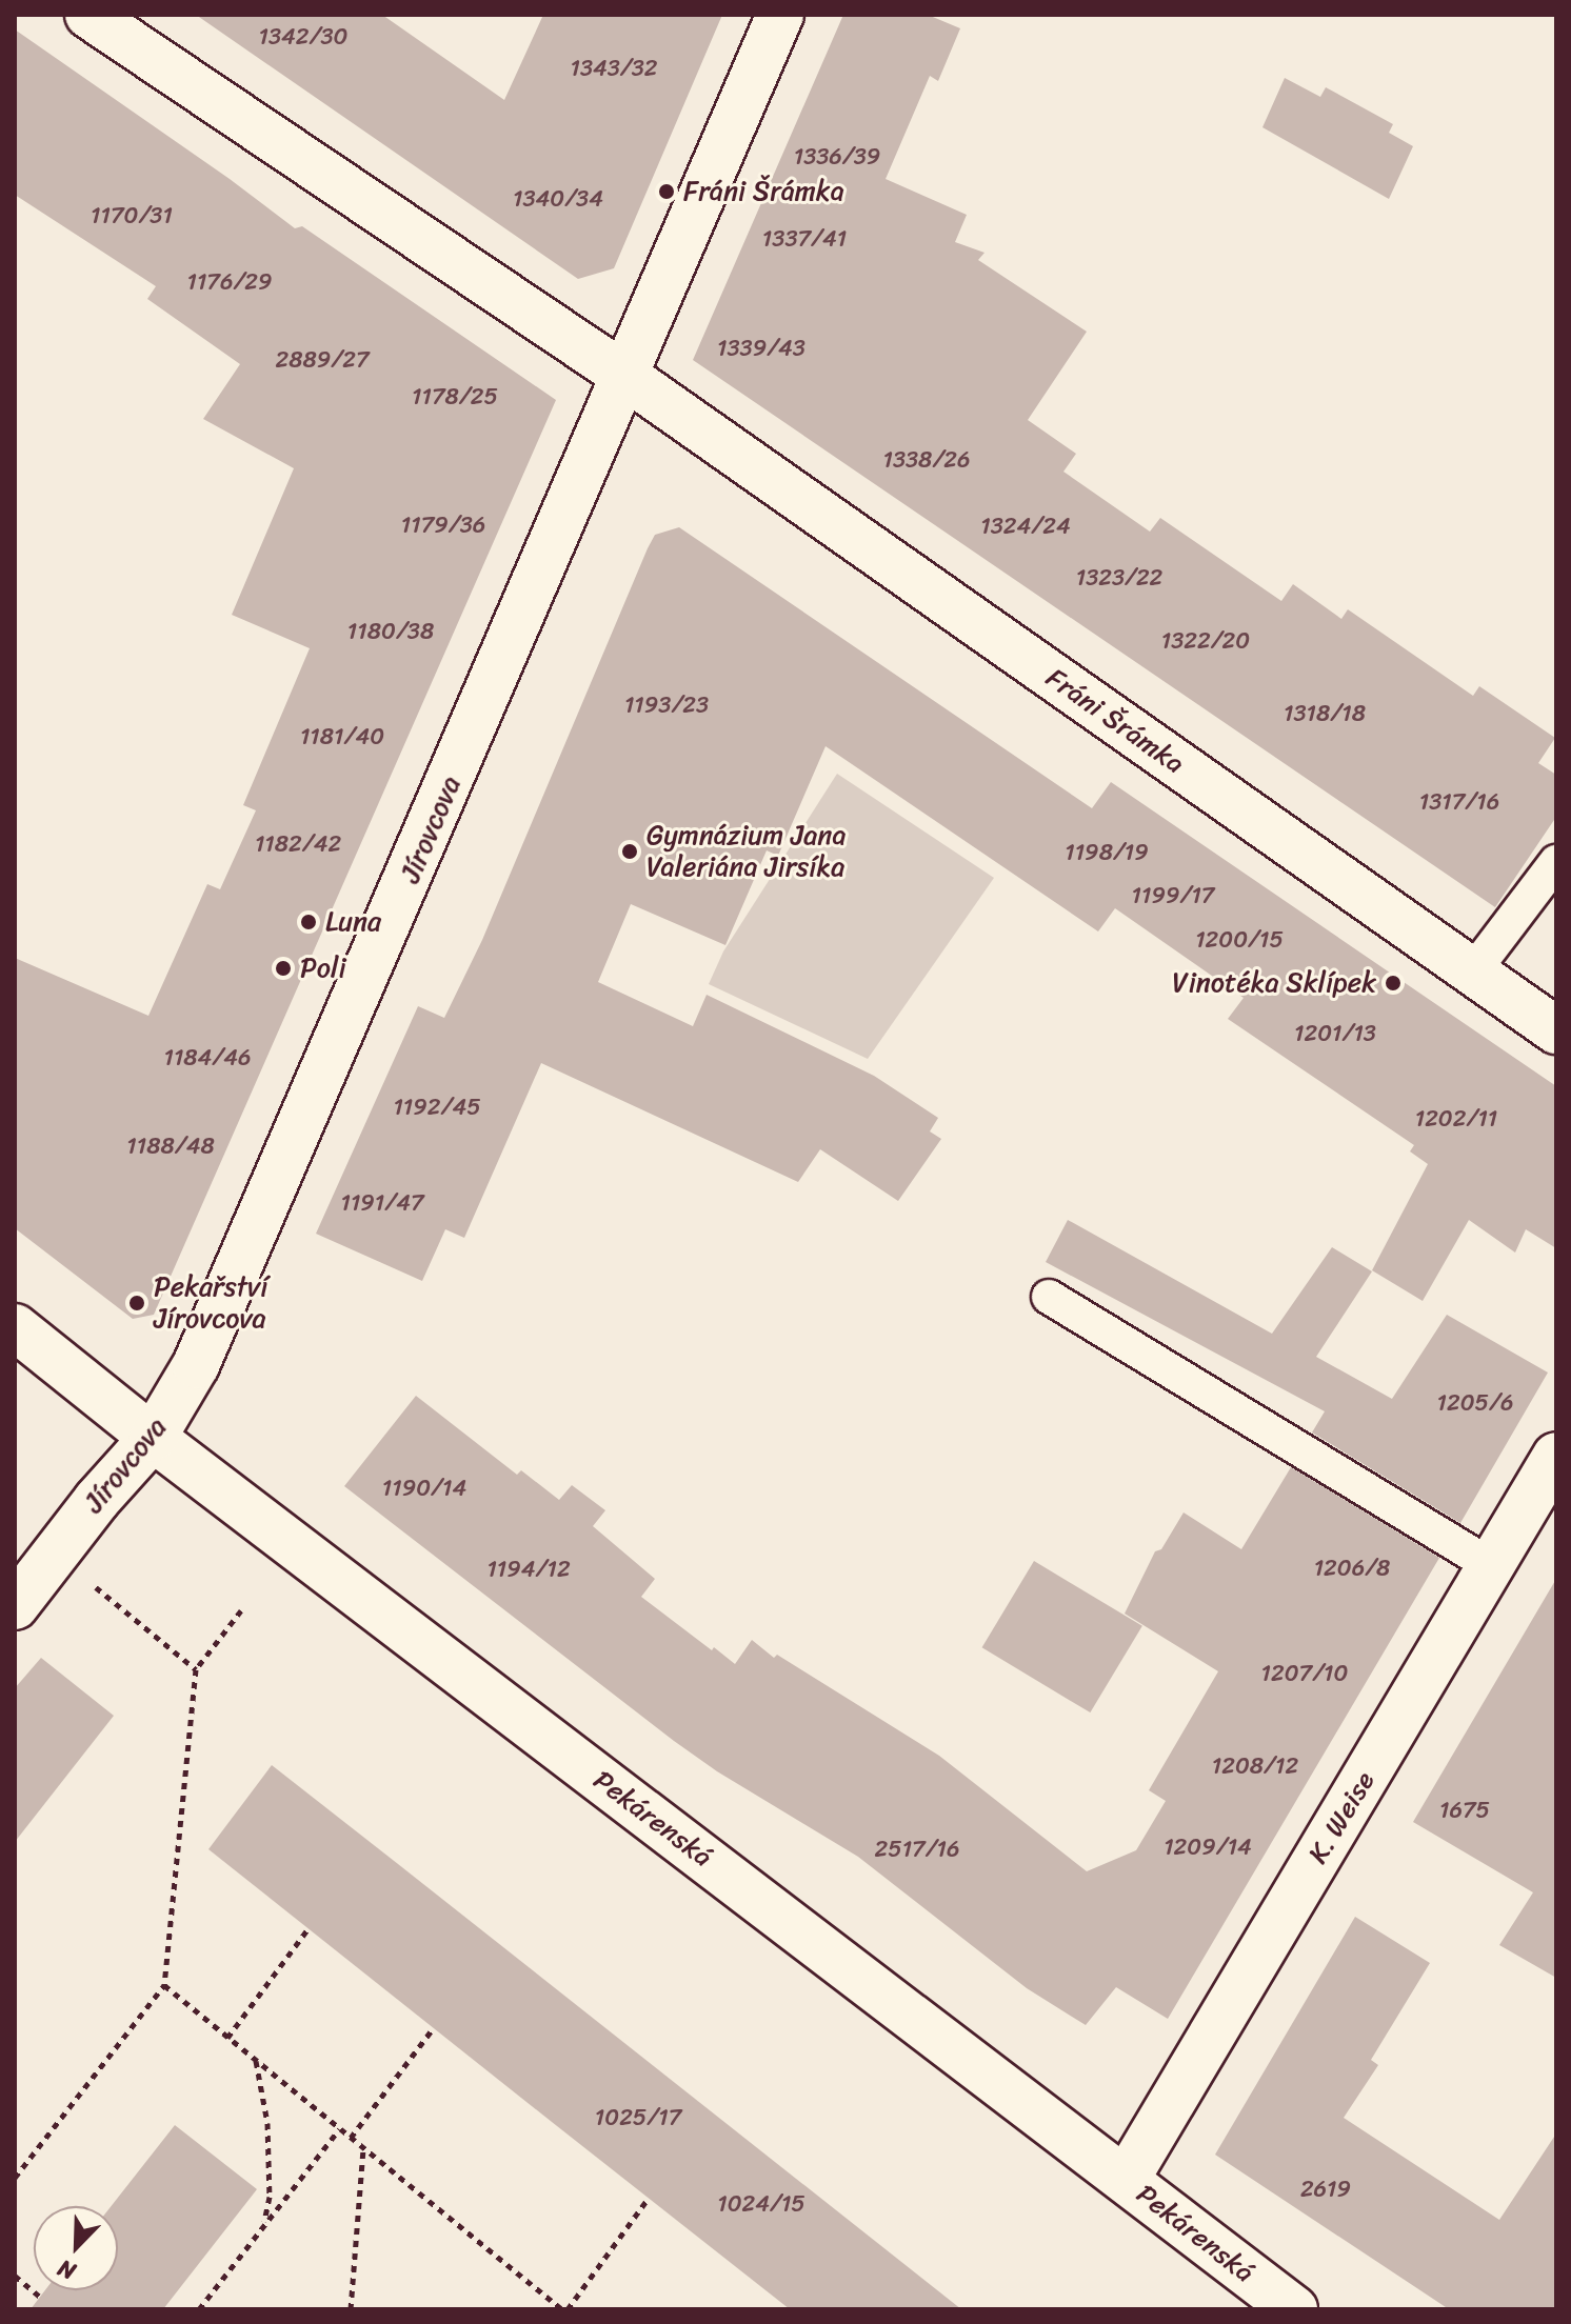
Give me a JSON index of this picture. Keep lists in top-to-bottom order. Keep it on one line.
{"streets":{"street":["Fráni Šrámka","Jírovcova","K. Weise","Pekárenská"]},"crossings":[["Fráni Šrámka","Jírovcova"],["Jírovcova","Pekárenská"],["K. Weise","Pekárenská"]],"places":["Fráni Šrámka","Gymnázium Jana Valeriána Jirsíka","Luna","Poli","Vinotéka Sklípek","Pekařství Jírovcova"],"house_numbers":["1342/30","1343/32","1336/39","1340/34","1170/31","1337/41","1176/29","1339/43","2889/27","1178/25","1338/26","1179/36","1324/24","1323/22","1180/38","1322/20","1193/23","1318/18","1181/40","1317/16","1182/42","1198/19","1199/17","1200/15","1201/13","1184/46","1192/45","1202/11","1188/48","1191/47","1205/6","1190/14","1206/8","1194/12","1207/10","1208/12","1675","1209/14","2517/16","1025/17","2619","1024/15"],"north":"bottom left"}
